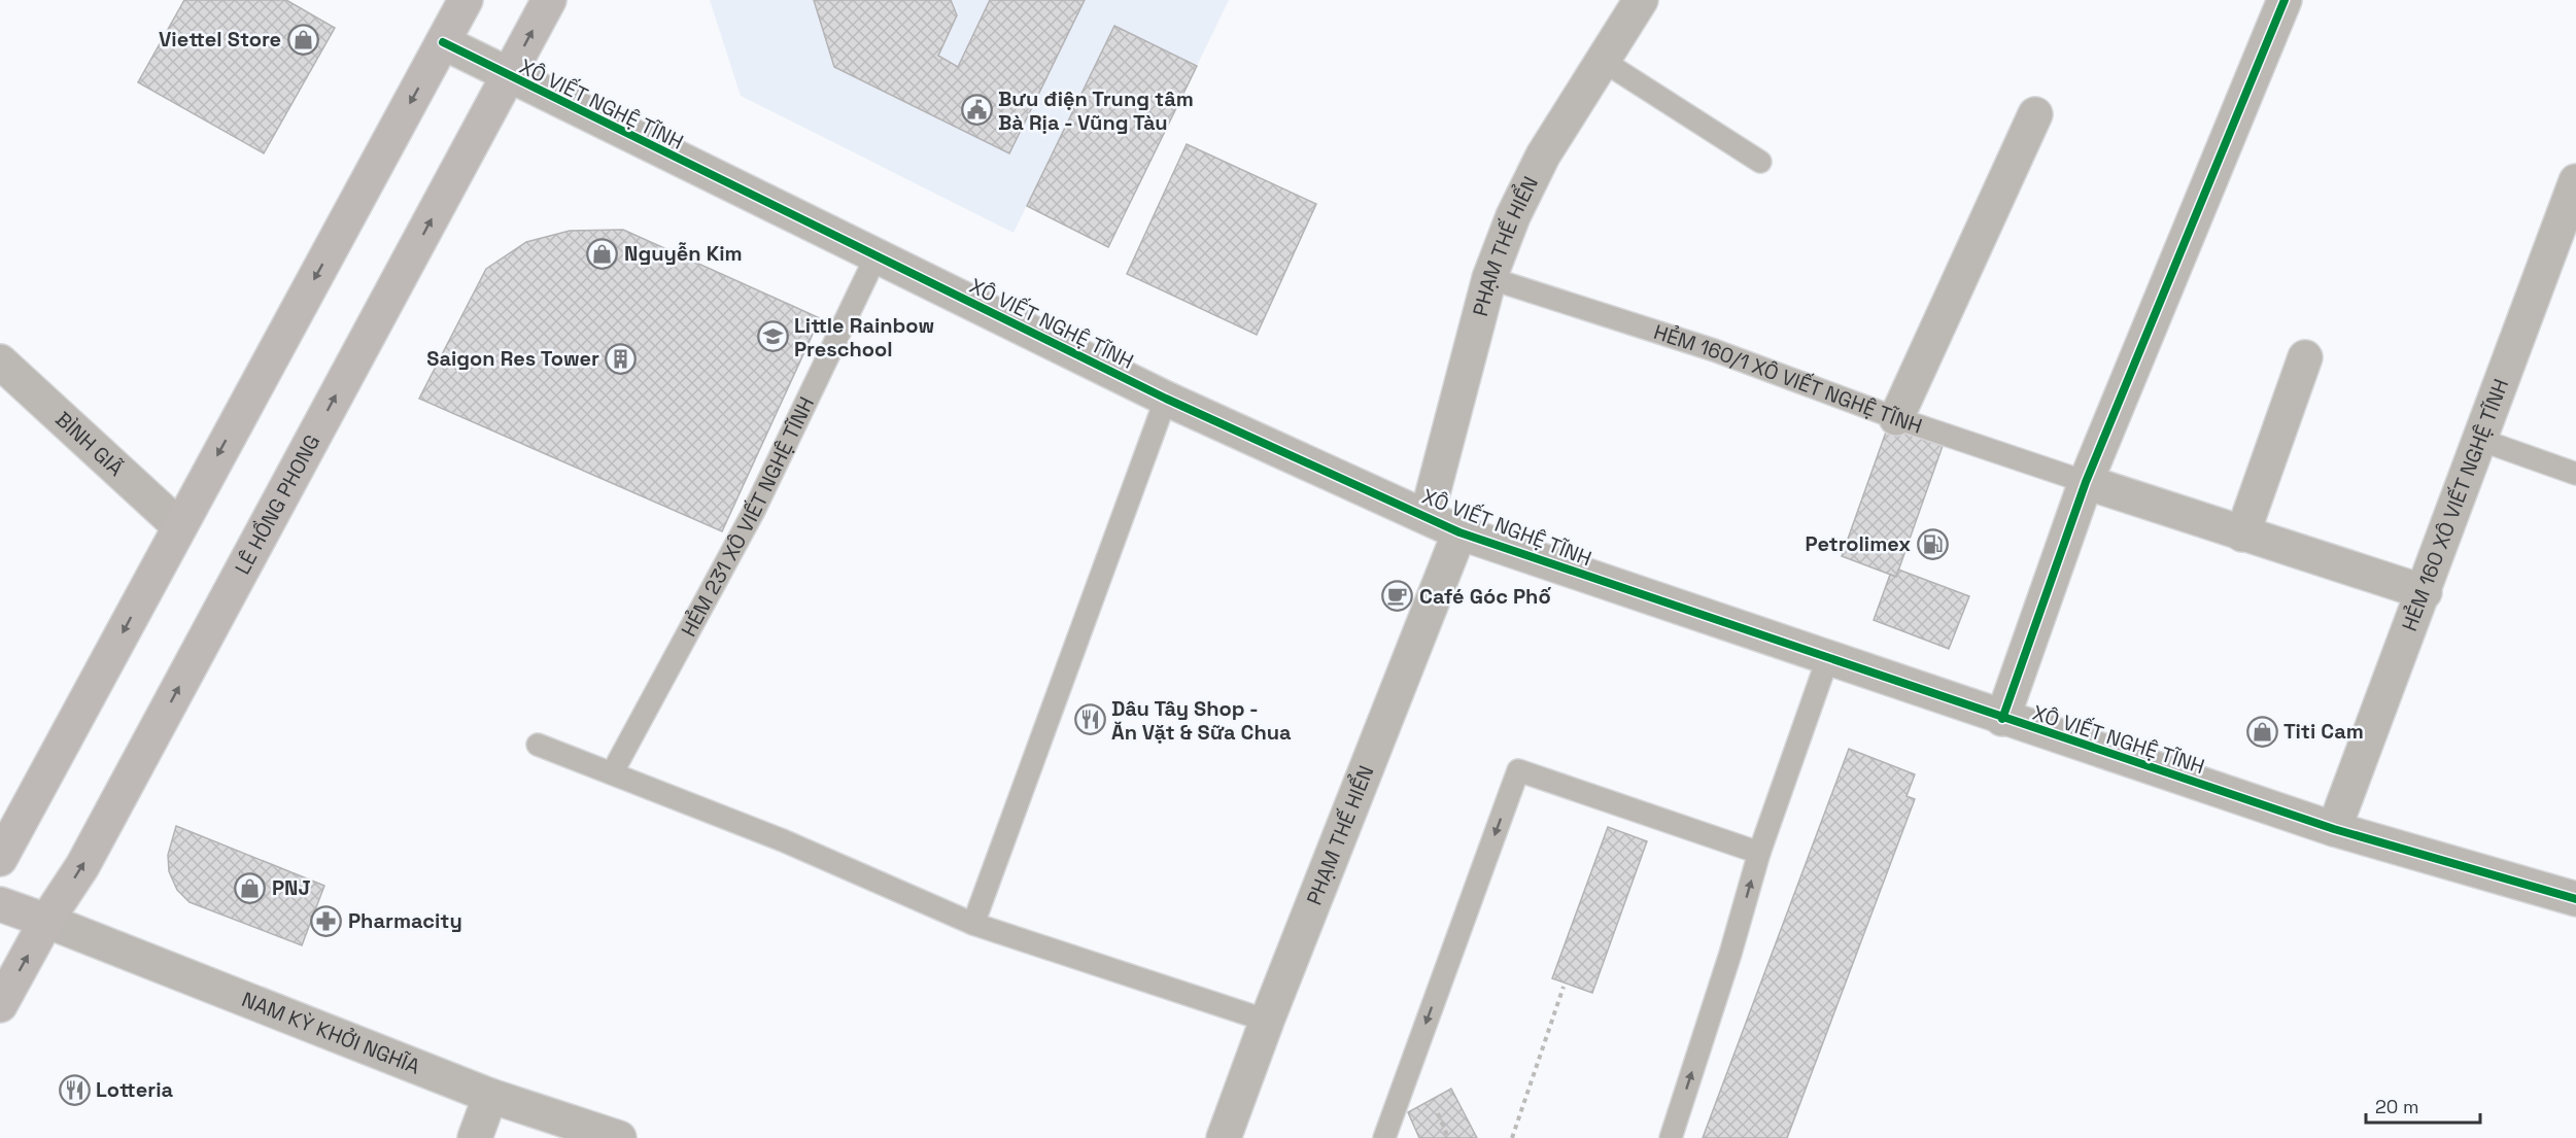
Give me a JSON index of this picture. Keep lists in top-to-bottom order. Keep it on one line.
{"streets":{"main road":["LÊ HỒNG PHONG"],"street":["XÔ VIẾT NGHỆ TĨNH","PHẠM THẾ HIỂN","BÌNH GIÃ","HẺM 160 XÔ VIẾT NGHỆ TĨNH","NAM KỲ KHỞI NGHĨA"],"lane":["HẺM 160/1 XÔ VIẾT NGHỆ TĨNH","HẺM 231 XÔ VIẾT NGHỆ TĨNH"]},"crossings":[["XÔ VIẾT NGHỆ TĨNH","PHẠM THẾ HIỂN"],["XÔ VIẾT NGHỆ TĨNH","LÊ HỒNG PHONG"],["XÔ VIẾT NGHỆ TĨNH","HẺM 160 XÔ VIẾT NGHỆ TĨNH"],["XÔ VIẾT NGHỆ TĨNH","HẺM 231 XÔ VIẾT NGHỆ TĨNH"],["PHẠM THẾ HIỂN","HẺM 160/1 XÔ VIẾT NGHỆ TĨNH"],["LÊ HỒNG PHONG","NAM KỲ KHỞI NGHĨA"]],"places":{"shop":["Viettel Store","Nguyễn Kim","Titi Cam","PNJ"],"public building":["Bưu điện Trung tâm Bà Rịa - Vũng Tàu"],"school or university":["Little Rainbow Preschool"],"building":["Saigon Res Tower"],"fuel station":["Petrolimex"],"cafe":["Café Góc Phố"],"restaurant":["Dâu Tây Shop - Ăn Vặt & Sữa Chua","Lotteria"],"pharmacy":["Pharmacity"]},"scale_bar":"20 m"}
